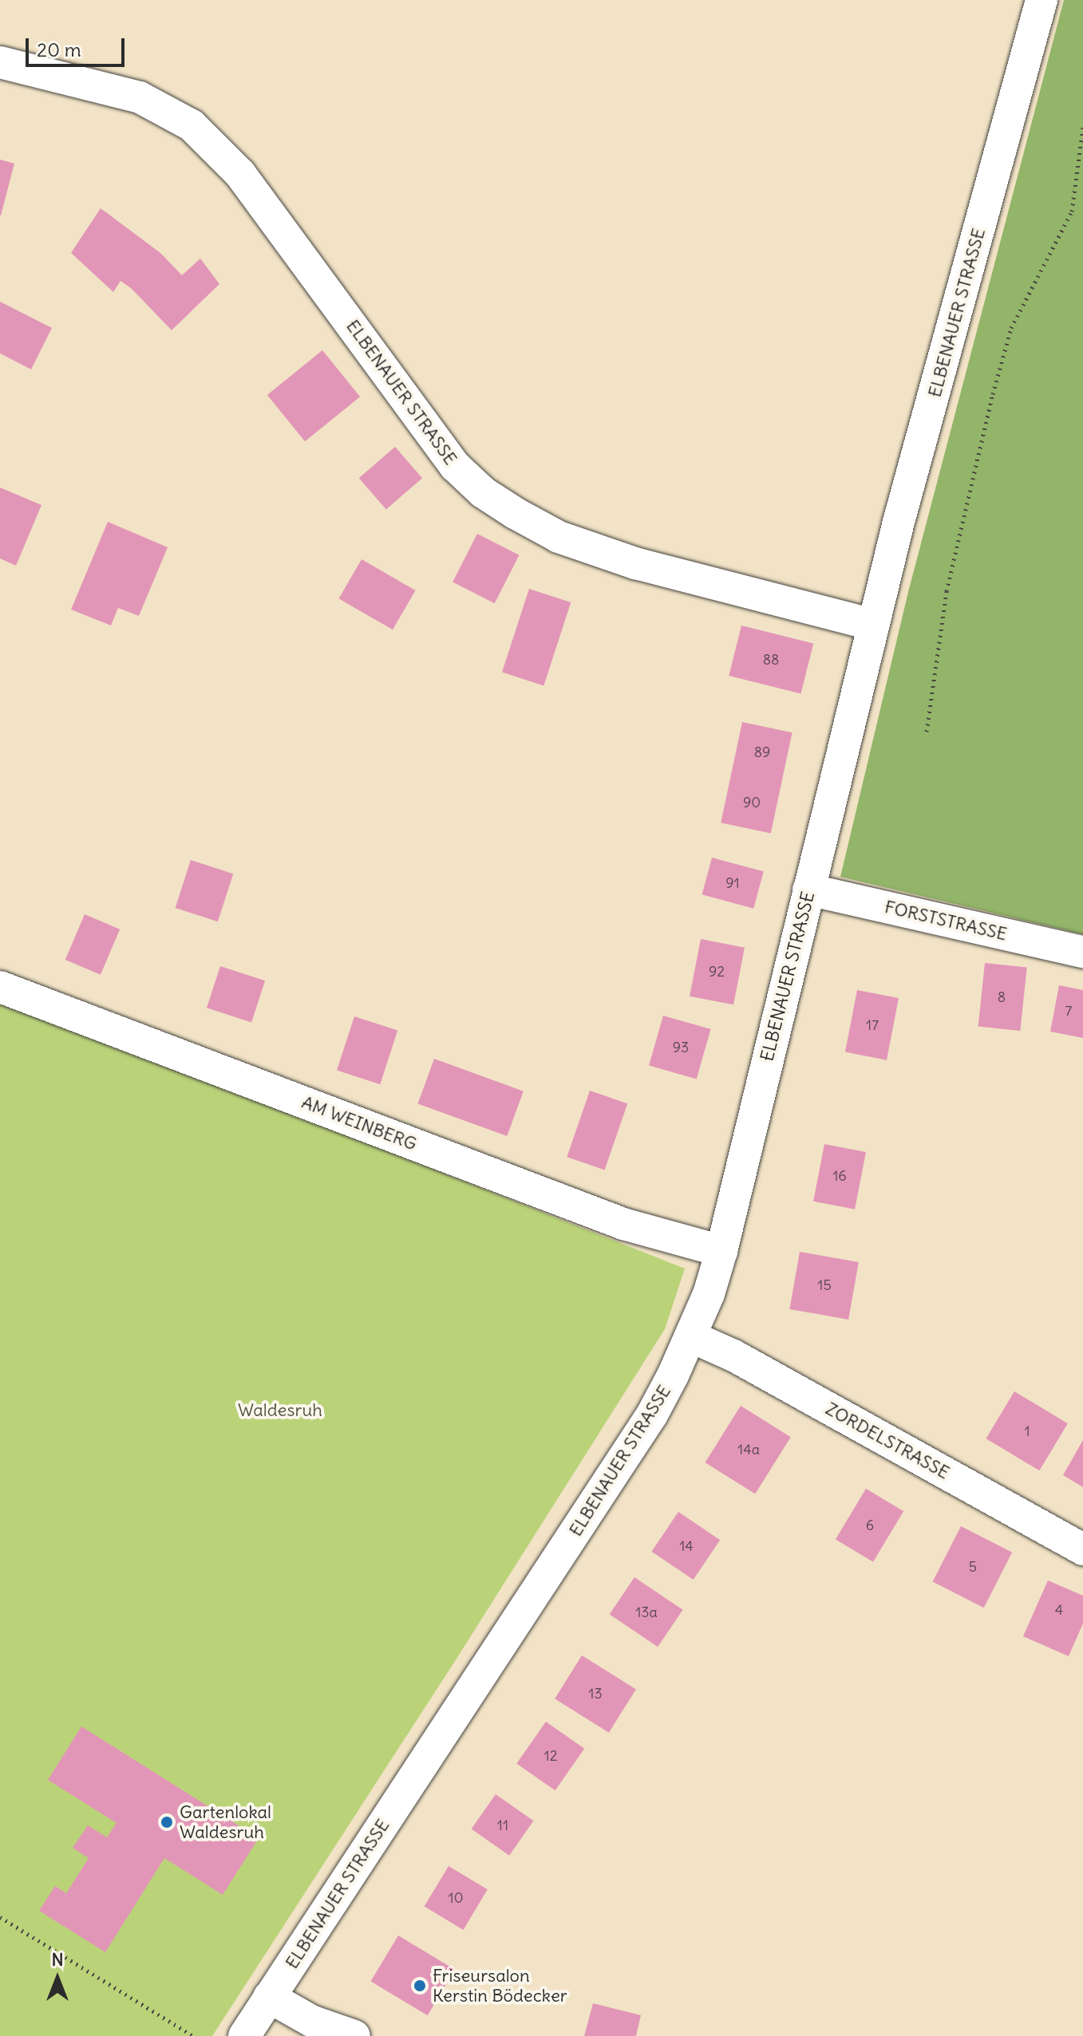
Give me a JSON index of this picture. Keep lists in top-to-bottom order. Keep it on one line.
{"streets":{"street":["ELBENAUER STRASSE","FORSTSTRASSE","AM WEINBERG","ZORDELSTRASSE"]},"crossings":[["ELBENAUER STRASSE","FORSTSTRASSE"],["ELBENAUER STRASSE","AM WEINBERG"],["ELBENAUER STRASSE","ZORDELSTRASSE"]],"parks":["Waldesruh"],"places":["Gartenlokal Waldesruh","Friseursalon Kerstin Bödecker"],"house_numbers":["88","89","90","91","92","8","7","17","93","16","15","1","14a","6","14","5","4","13a","13","12","11","10"],"scale_bar":"20 m","north":"top"}
